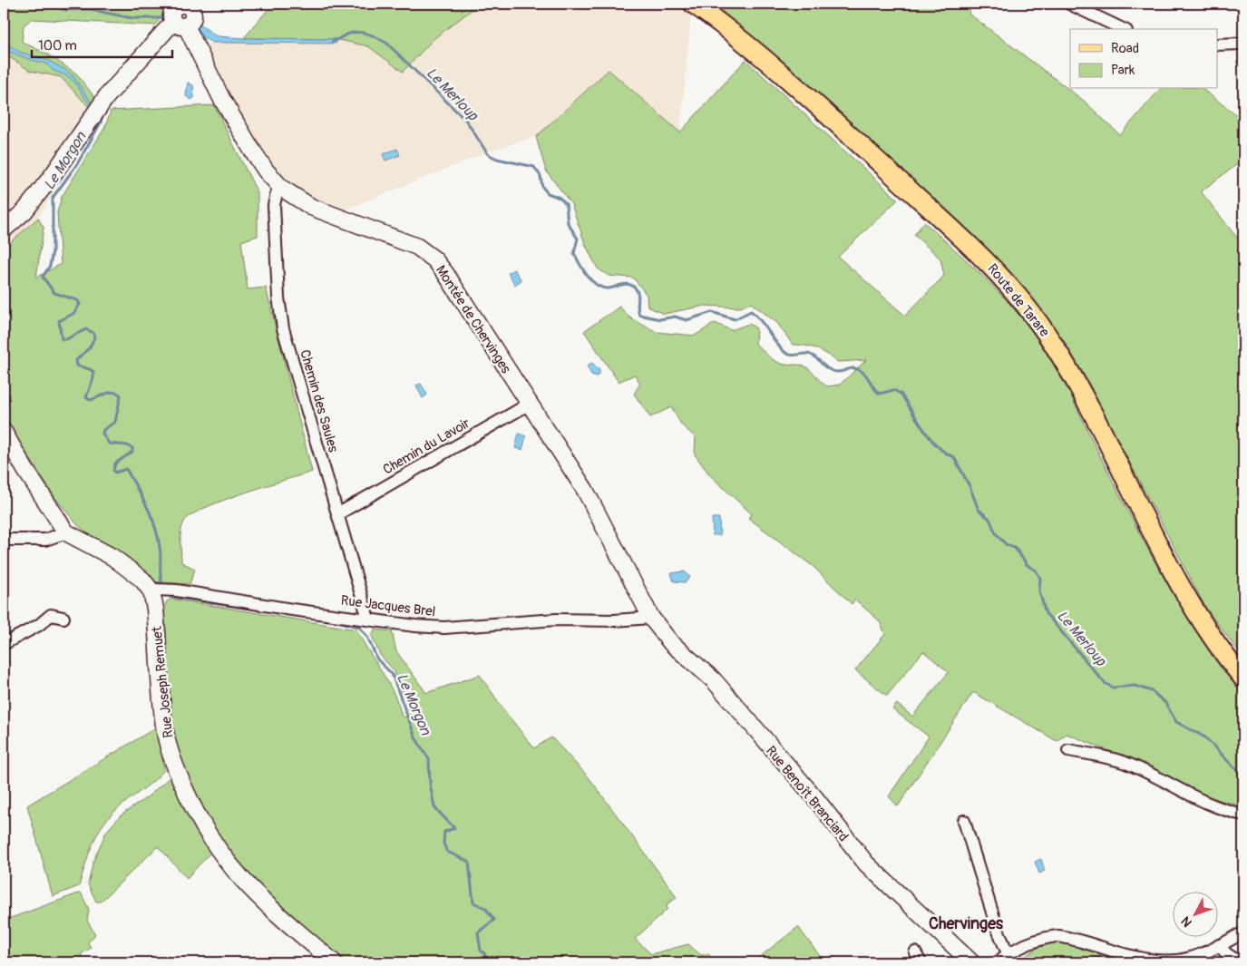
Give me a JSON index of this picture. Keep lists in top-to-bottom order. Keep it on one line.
{"streets":{"main road":["Route de Tarare"],"street":["Montée de Chervinges","Chemin des Saules","Chemin du Lavoir","Rue Jacques Brel","Rue Joseph Remuet","Rue Benoît Branciard"]},"crossings":[["Montée de Chervinges","Chemin des Saules"],["Montée de Chervinges","Chemin du Lavoir"],["Montée de Chervinges","Rue Jacques Brel"],["Montée de Chervinges","Rue Benoît Branciard"],["Chemin des Saules","Chemin du Lavoir"],["Chemin des Saules","Rue Jacques Brel"],["Rue Jacques Brel","Rue Joseph Remuet"],["Rue Jacques Brel","Rue Benoît Branciard"]],"districts":["Chervinges"],"water":["Le Merloup","Le Morgon"],"legend":["Road","Park"],"scale_bar":"100 m","north":"bottom left"}
